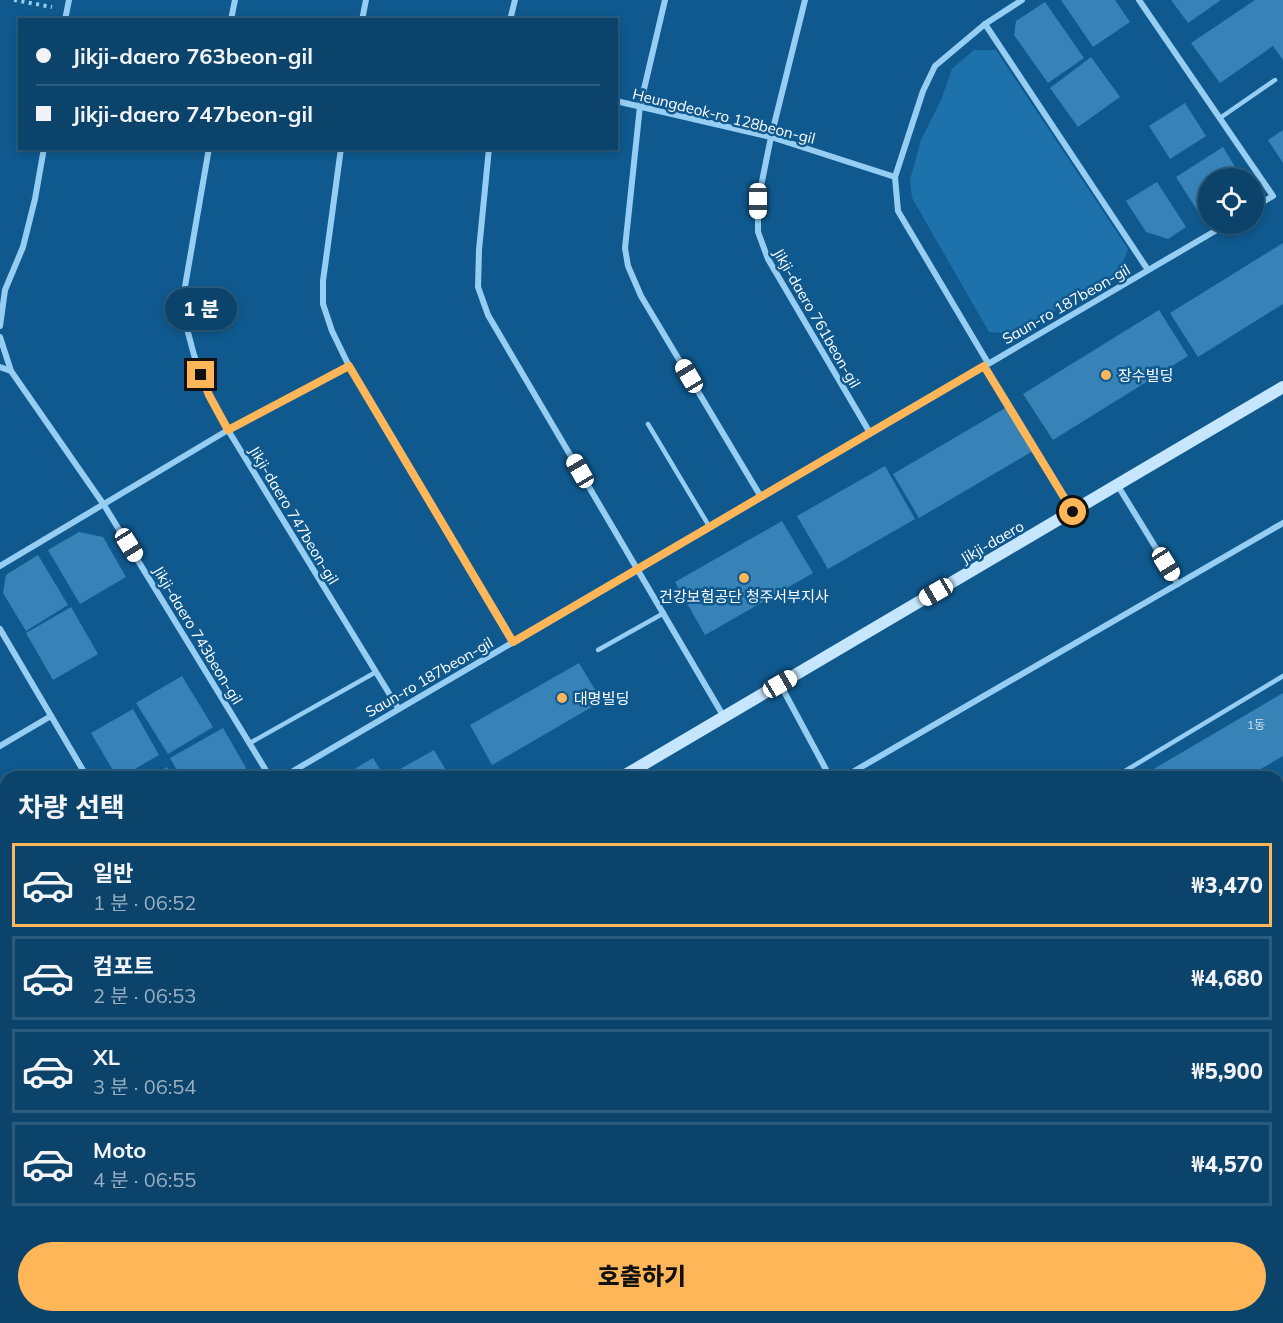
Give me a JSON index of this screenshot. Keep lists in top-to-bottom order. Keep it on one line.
{"streets":{"street":["Heungdeok-ro 128beon-gil","Saun-ro 187beon-gil","Jikji-daero 761beon-gil","Jikji-daero 747beon-gil","Jikji-daero","Jikji-daero 743beon-gil"]},"crossings":[["Heungdeok-ro 128beon-gil","Jikji-daero 761beon-gil"],["Saun-ro 187beon-gil","Jikji-daero 761beon-gil"],["Saun-ro 187beon-gil","Jikji-daero 747beon-gil"]],"places":["장수빌딩","건강보험공단 청주서부지사","대명빌딩"],"house_numbers":["1동"],"page":{"banner":["Jikji-daero 763beon-gil","Jikji-daero 747beon-gil"],"bubble":"1 분","heading":"차량 선택","list":[{"name":"일반","note":"1 분 · 06:52","value":"₩3,470"},{"name":"컴포트","note":"2 분 · 06:53","value":"₩4,680"},{"name":"XL","note":"3 분 · 06:54","value":"₩5,900"},{"name":"Moto","note":"4 분 · 06:55","value":"₩4,570"}],"buttons":"호출하기"}}
